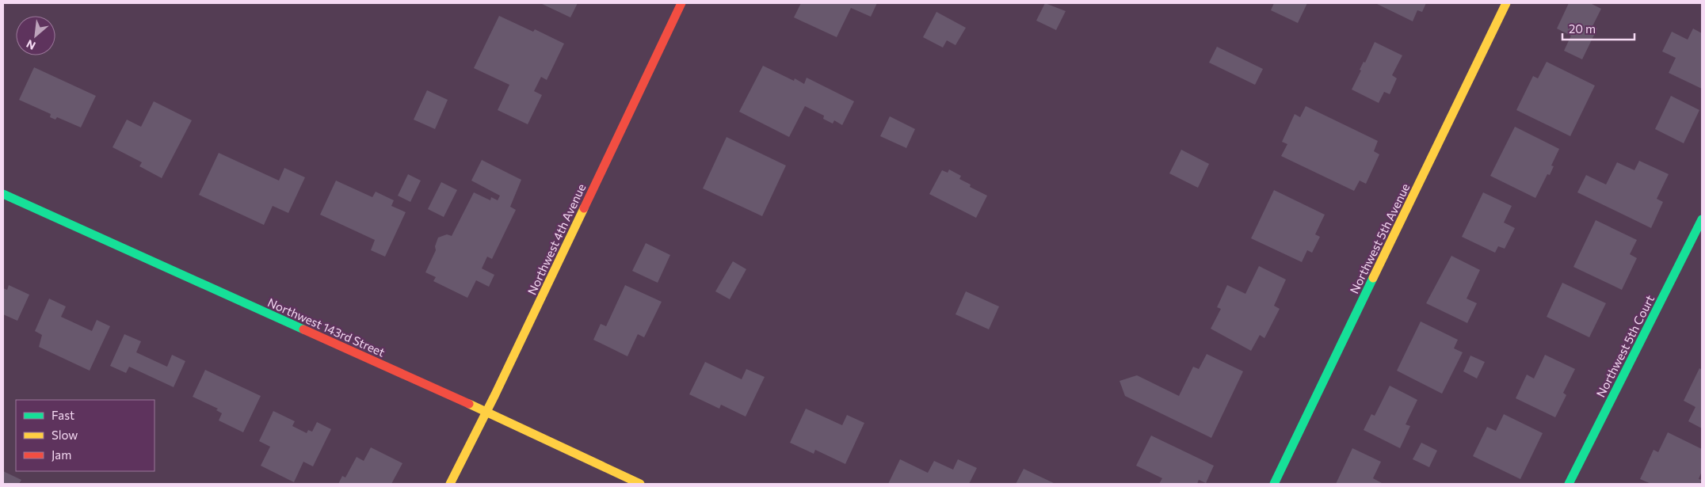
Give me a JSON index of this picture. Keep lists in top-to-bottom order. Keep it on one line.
{"streets":{"street":["Northwest 5th Avenue","Northwest 4th Avenue","Northwest 143rd Street","Northwest 5th Court"]},"crossings":[["Northwest 4th Avenue","Northwest 143rd Street"]],"legend":["Fast","Slow","Jam"],"scale_bar":"20 m","north":"bottom left"}
